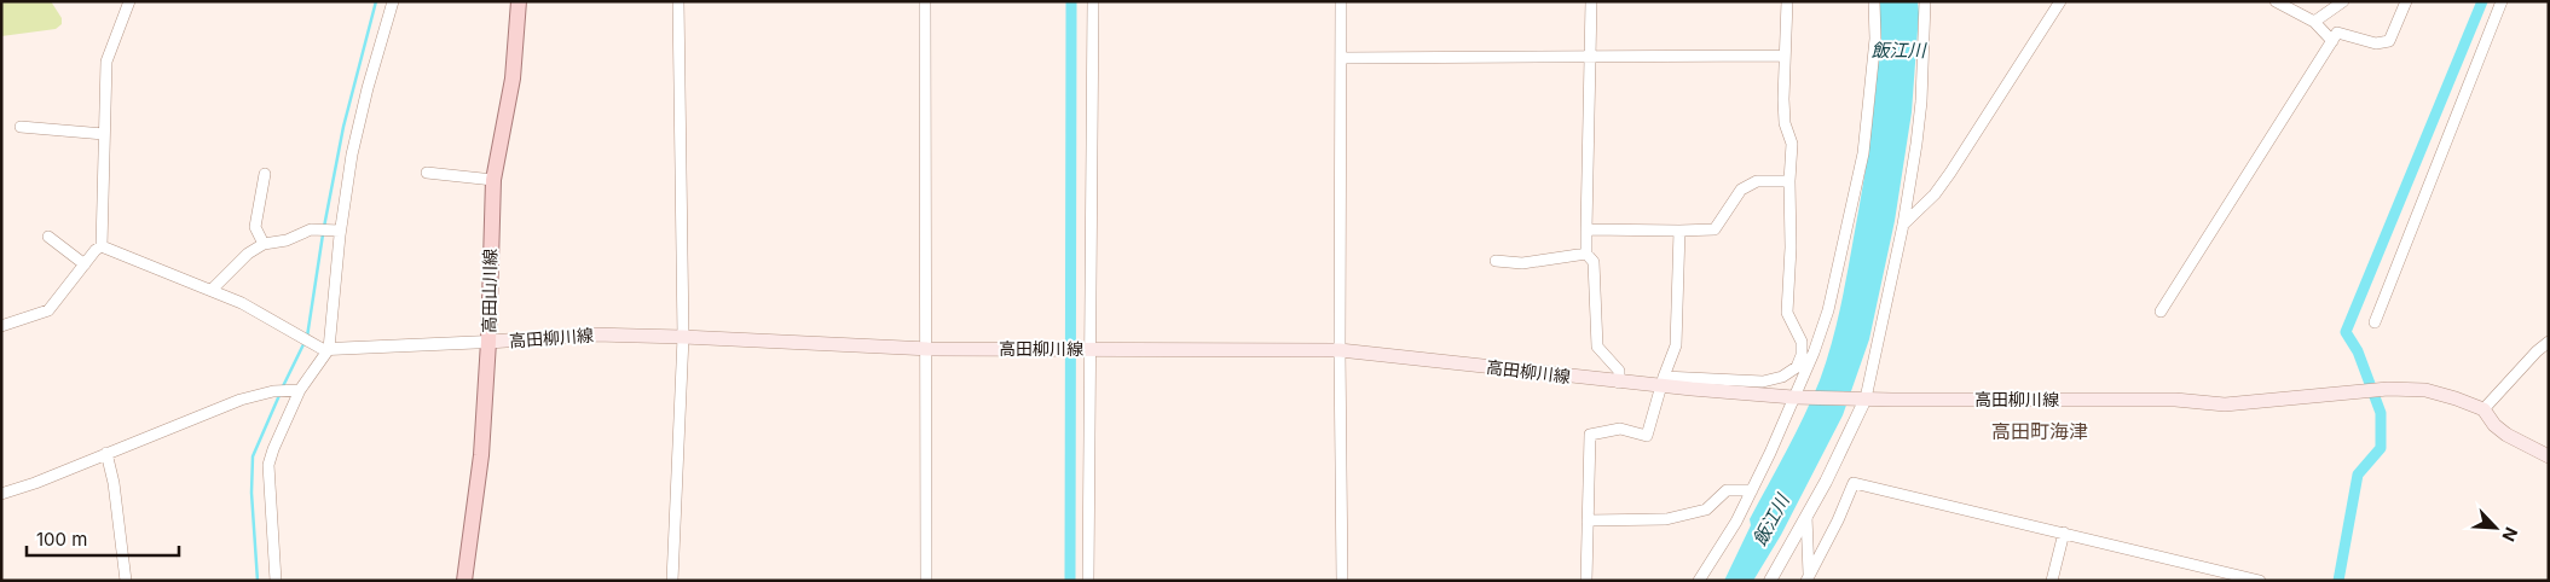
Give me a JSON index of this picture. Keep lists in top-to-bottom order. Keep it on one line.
{"streets":{"main road":["高田山川線","高田柳川線"]},"crossings":[["高田山川線","高田柳川線"]],"districts":["高田町海津"],"water":["飯江川"],"scale_bar":"100 m","north":"bottom right"}
